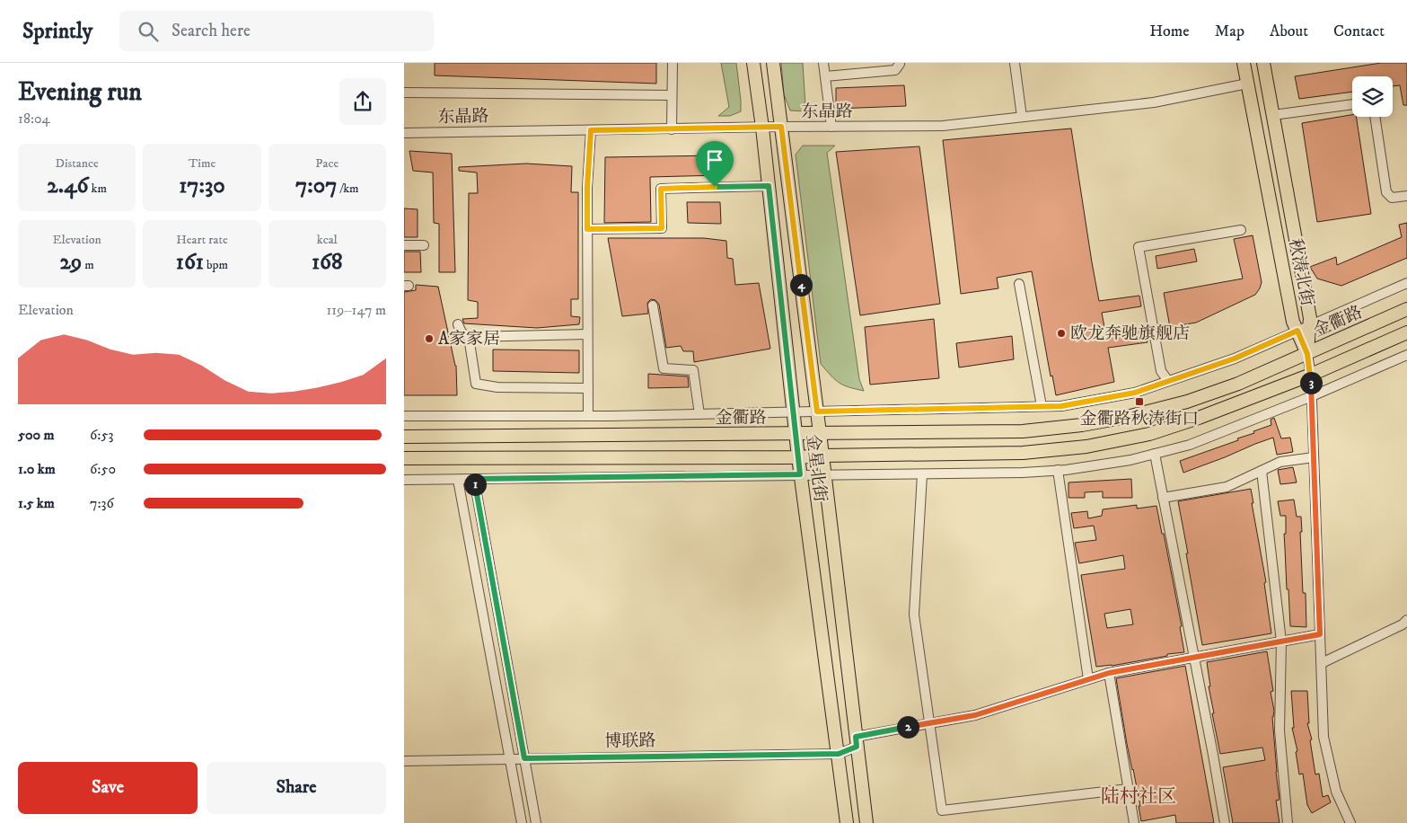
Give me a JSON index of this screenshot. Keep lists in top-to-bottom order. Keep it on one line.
{"streets":{"main road":["秋涛北街","金衢路","金星北街"],"street":["东晶路","博联路"]},"crossings":[["东晶路","秋涛北街"],["东晶路","金星北街"],["秋涛北街","金衢路"],["金衢路","金星北街"],["金星北街","博联路"]],"districts":["陆村社区"],"places":{"other":["欧龙奔驰旗舰店","A家家居"],"transit":["金衢路秋涛街口"]},"page":{"header":"Sprintly","search":"Search here","nav":["Home","Map","About","Contact"],"heading":["Evening run","18:04"],"stats":[["Distance","2.46 km"],["Time","17:30"],["Pace","7:07 /km"],["Elevation","29 m"],["Heart rate","161 bpm"],["kcal","168"]],"pins":["4","3","1","2"],"chart":["Elevation","119–147 m"],"list":[{"name":"500 m","note":"6:53"},{"name":"1.0 km","note":"6:50"},{"name":"1.5 km","note":"7:36"}],"buttons":["Save","Share"]}}
